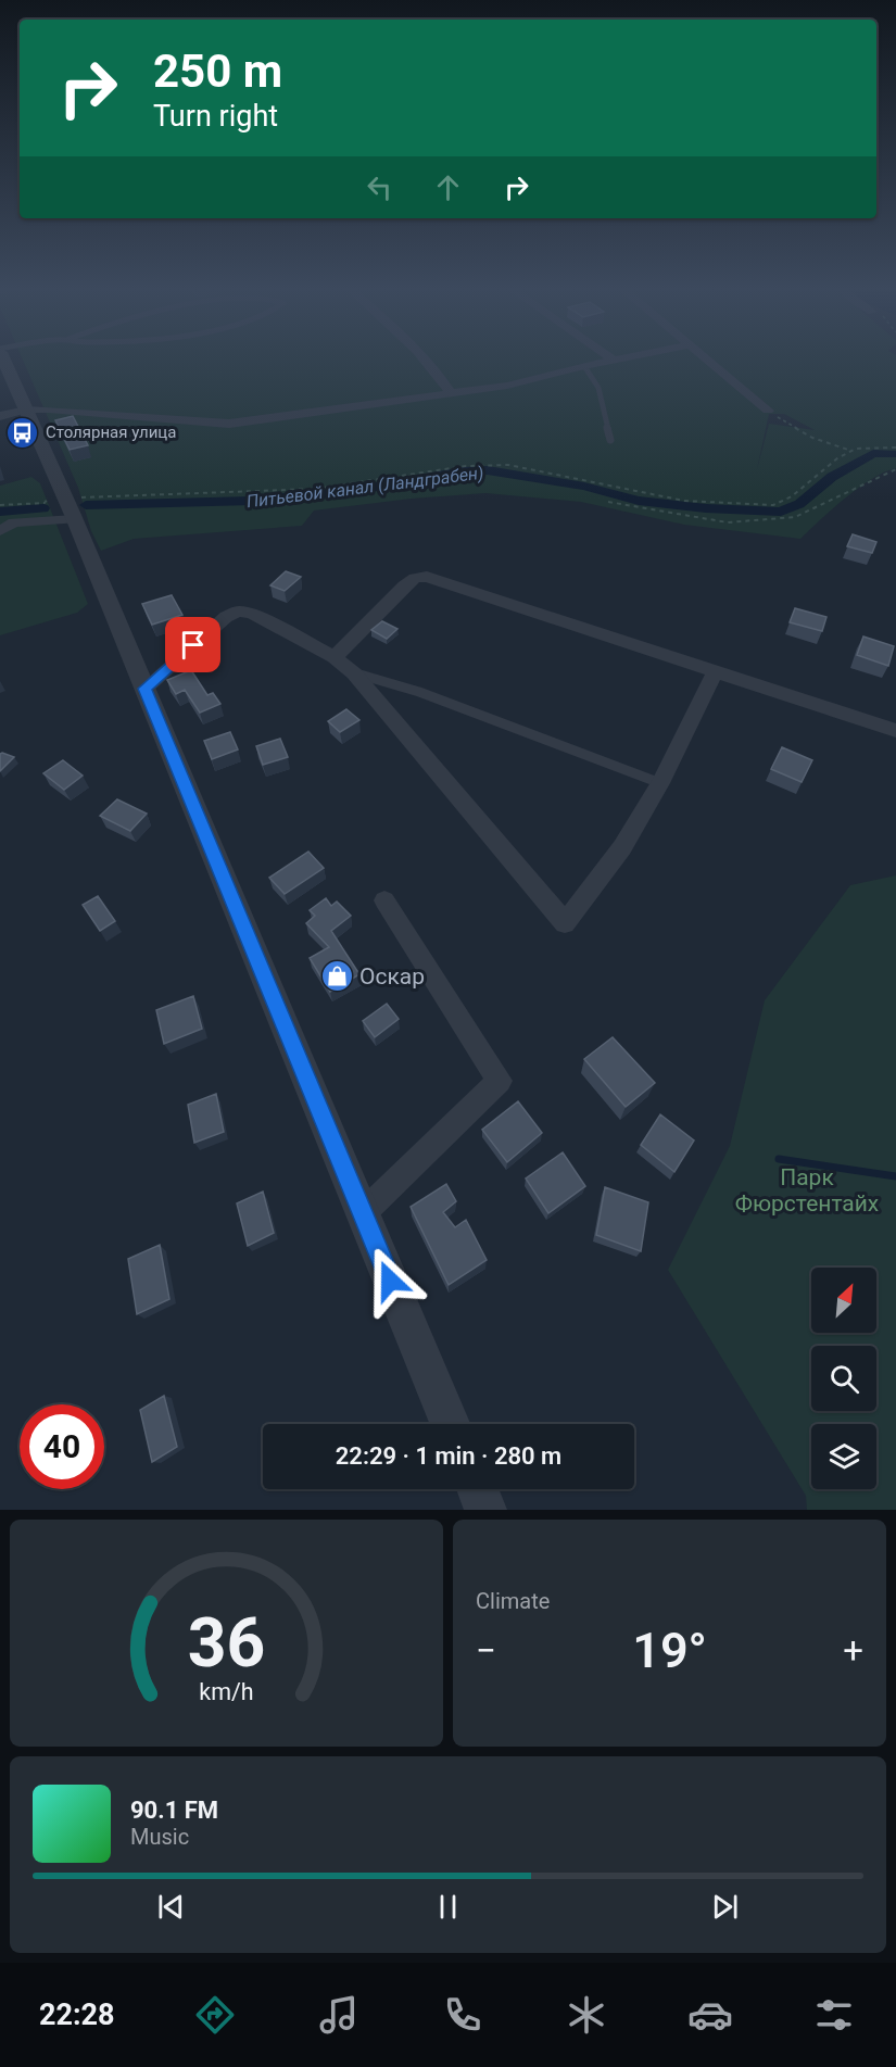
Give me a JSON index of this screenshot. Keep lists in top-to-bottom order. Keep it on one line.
{"water":["Питьевой канал (Ландграбен)"],"parks":["Парк Фюрстентайх"],"places":{"bus stop":["Столярная улица"],"shop":["Оскар"]},"north":"top right","page":{"turn":["250 m","Turn right"],"limit":"40","trip":"22:29 · 1 min · 280 m","tile":"Climate","heat":["−","19°","+"],"song":["90.1 FM","Music"],"tabs":"22:28","gauge":["36","km/h"]}}
